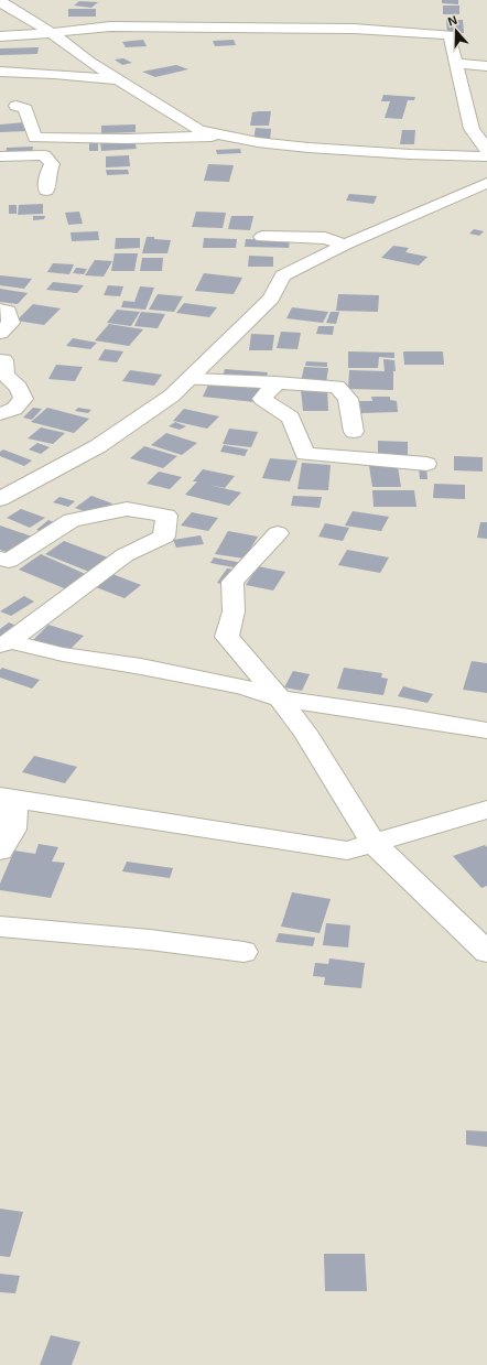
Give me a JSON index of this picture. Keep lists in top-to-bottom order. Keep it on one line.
{"north":"top"}
